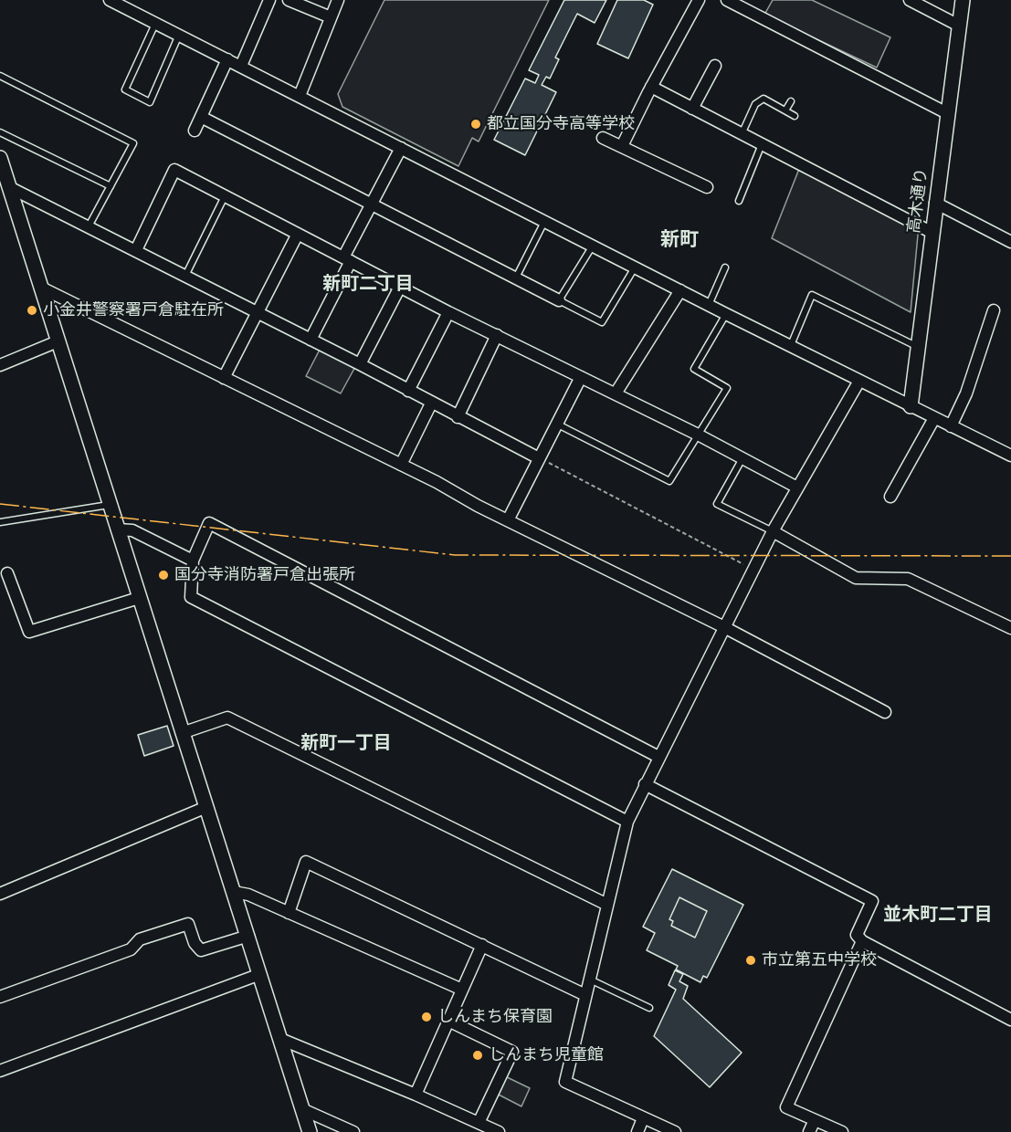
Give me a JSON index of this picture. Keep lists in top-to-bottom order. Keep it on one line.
{"streets":{"street":["高木通り"]},"districts":["新町","新町二丁目","新町一丁目","並木町二丁目"],"places":["都立国分寺高等学校","小金井警察署戸倉駐在所","国分寺消防署戸倉出張所","市立第五中学校","しんまち保育園","しんまち児童館"]}
